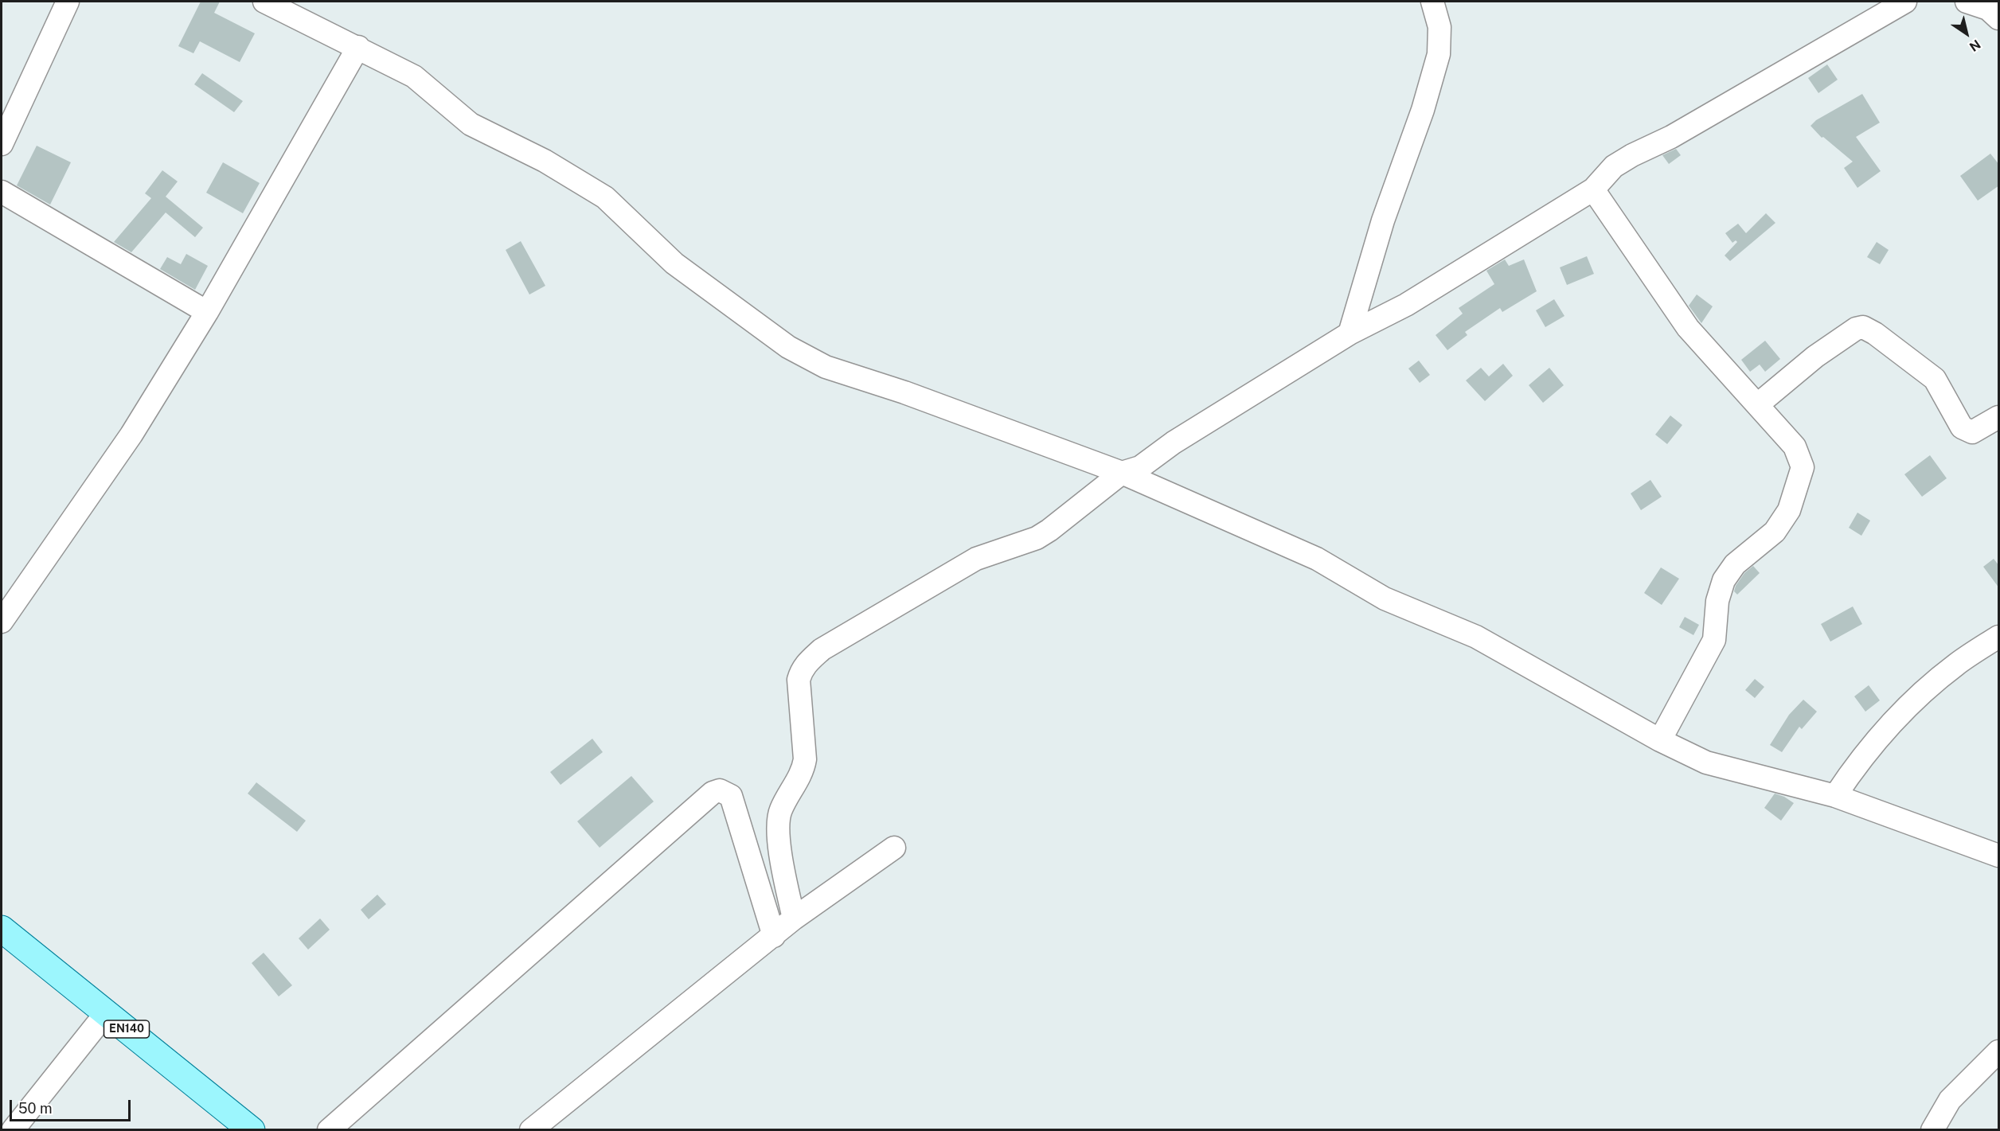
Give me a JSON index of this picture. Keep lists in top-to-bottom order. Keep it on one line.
{"streets":{"main road":["EN140"]},"scale_bar":"50 m","north":"bottom right"}
